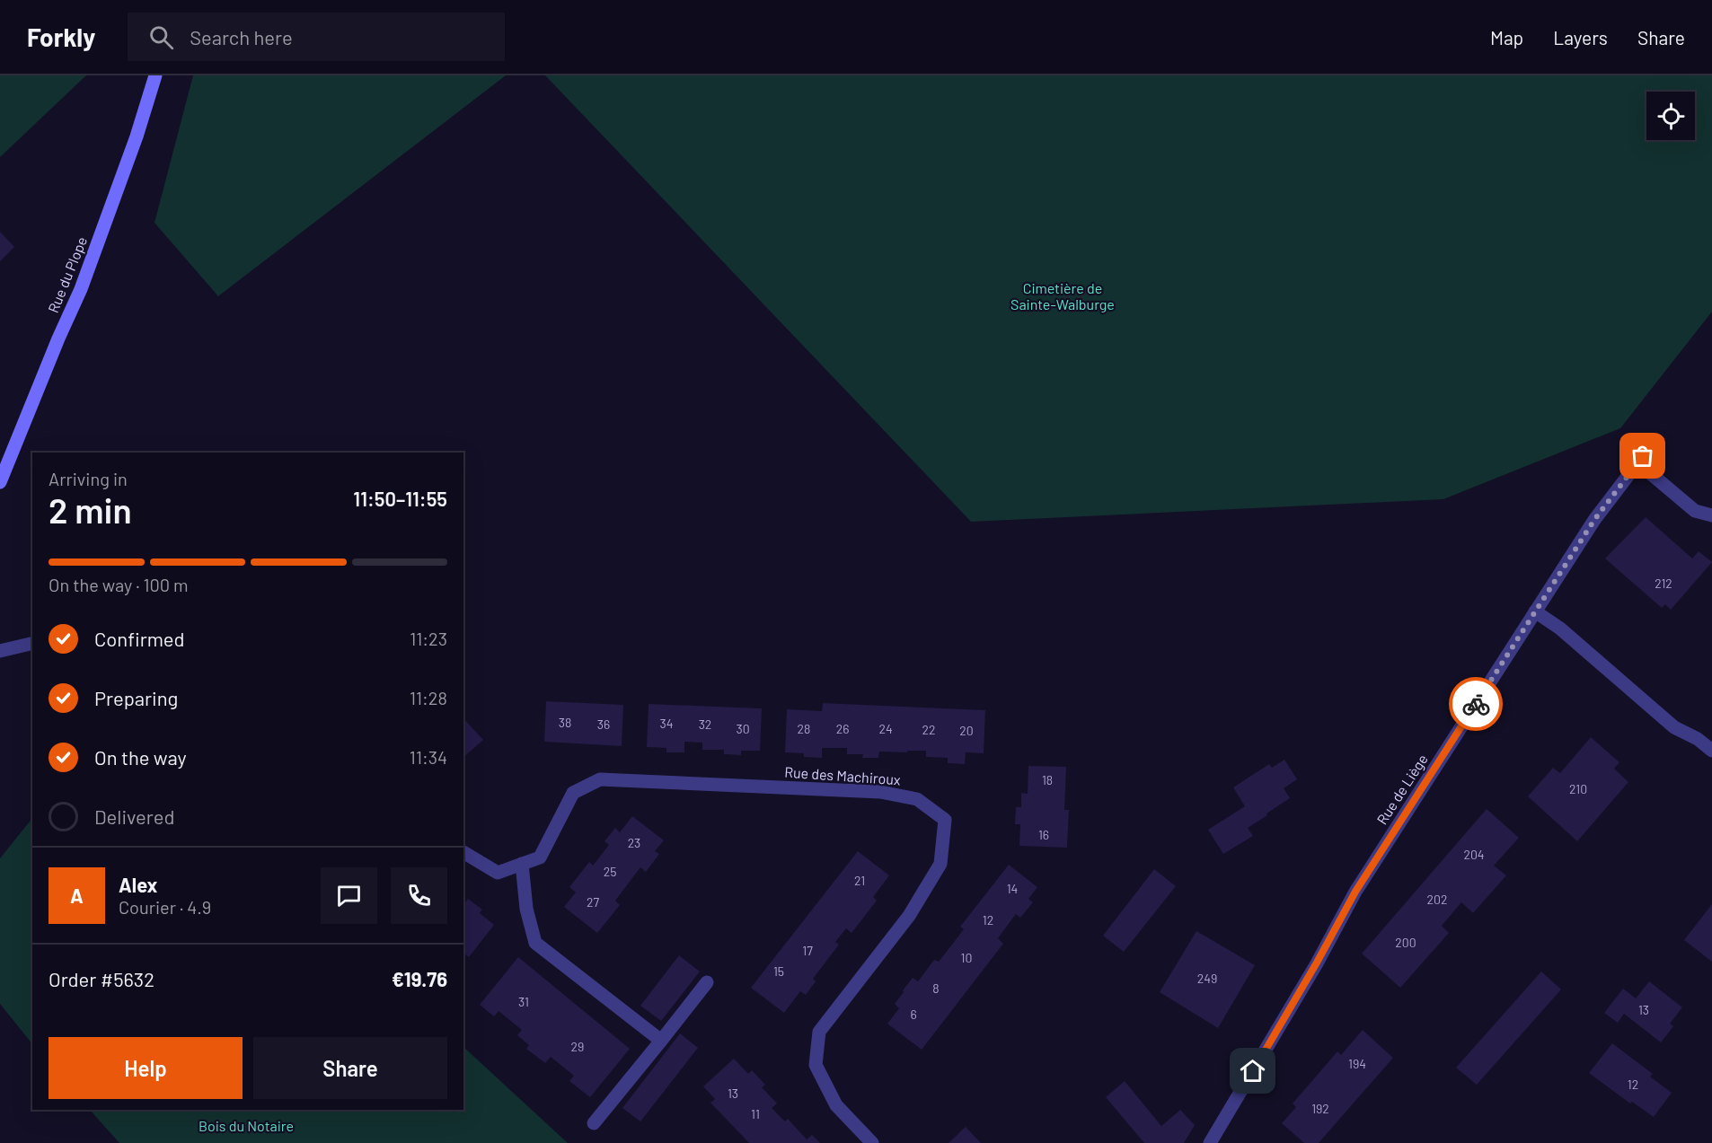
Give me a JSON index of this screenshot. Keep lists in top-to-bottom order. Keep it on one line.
{"streets":{"street":["Rue du Plope","Rue des Machiroux","Rue de Liège"]},"parks":["Cimetière de Sainte-Walburge","Bois du Notaire"],"house_numbers":["212","38","34","36","32","30","28","26","24","22","20","18","210","16","23","204","25","21","14","202","27","12","200","17","10","15","249","8","31","13","6","29","194","12","13","192","11"],"page":{"header":"Forkly","search":"Search here","nav":["Map","Layers","Share"],"heading":["2 min","Arriving in","11:50–11:55"],"panel":["Alex","Courier · 4.9","Order #5632","€19.76"],"bar":"On the way · 100 m","list":[["Confirmed","11:23"],["Preparing","11:28"],["On the way","11:34"],"Delivered"],"round":"A","buttons":["Help","Share"]}}
